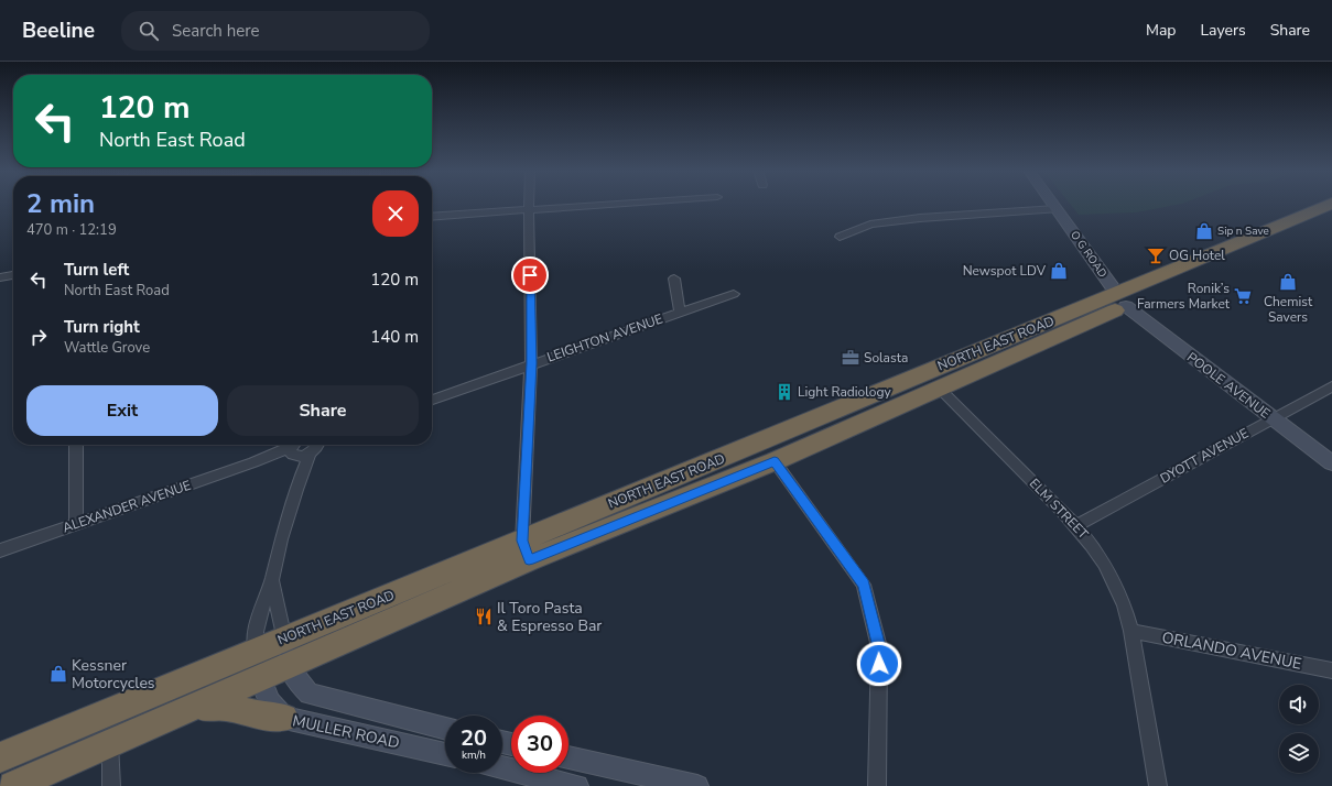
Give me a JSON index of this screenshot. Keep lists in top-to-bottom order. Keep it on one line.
{"streets":{"highway":["NORTH EAST ROAD"],"main road":["O G ROAD","POOLE AVENUE","MULLER ROAD"],"street":["LEIGHTON AVENUE","DYOTT AVENUE","ALEXANDER AVENUE","ELM STREET","ORLANDO AVENUE"]},"crossings":[["O G ROAD","NORTH EAST ROAD"],["O G ROAD","POOLE AVENUE"],["NORTH EAST ROAD","POOLE AVENUE"],["NORTH EAST ROAD","ELM STREET"],["NORTH EAST ROAD","MULLER ROAD"],["POOLE AVENUE","DYOTT AVENUE"],["DYOTT AVENUE","ELM STREET"],["ELM STREET","ORLANDO AVENUE"]],"places":{"shop":["Sip n Save","Newspot LDV","Chemist Savers","Kessner Motorcycles"],"bar":["OG Hotel"],"supermarket":["Ronik’s Farmers Market"],"office":["Solasta"],"building":["Light Radiology"],"restaurant":["Il Toro Pasta & Espresso Bar"]},"page":{"header":"Beeline","search":"Search here","nav":["Map","Layers","Share"],"turn":["120 m","North East Road"],"heading":["2 min","470 m · 12:19"],"list":[{"name":"Turn left","note":"North East Road","value":"120 m"},{"name":"Turn right","note":"Wattle Grove","value":"140 m"}],"buttons":["Exit","Share"],"speed":"20 km/h","limit":"30"}}
